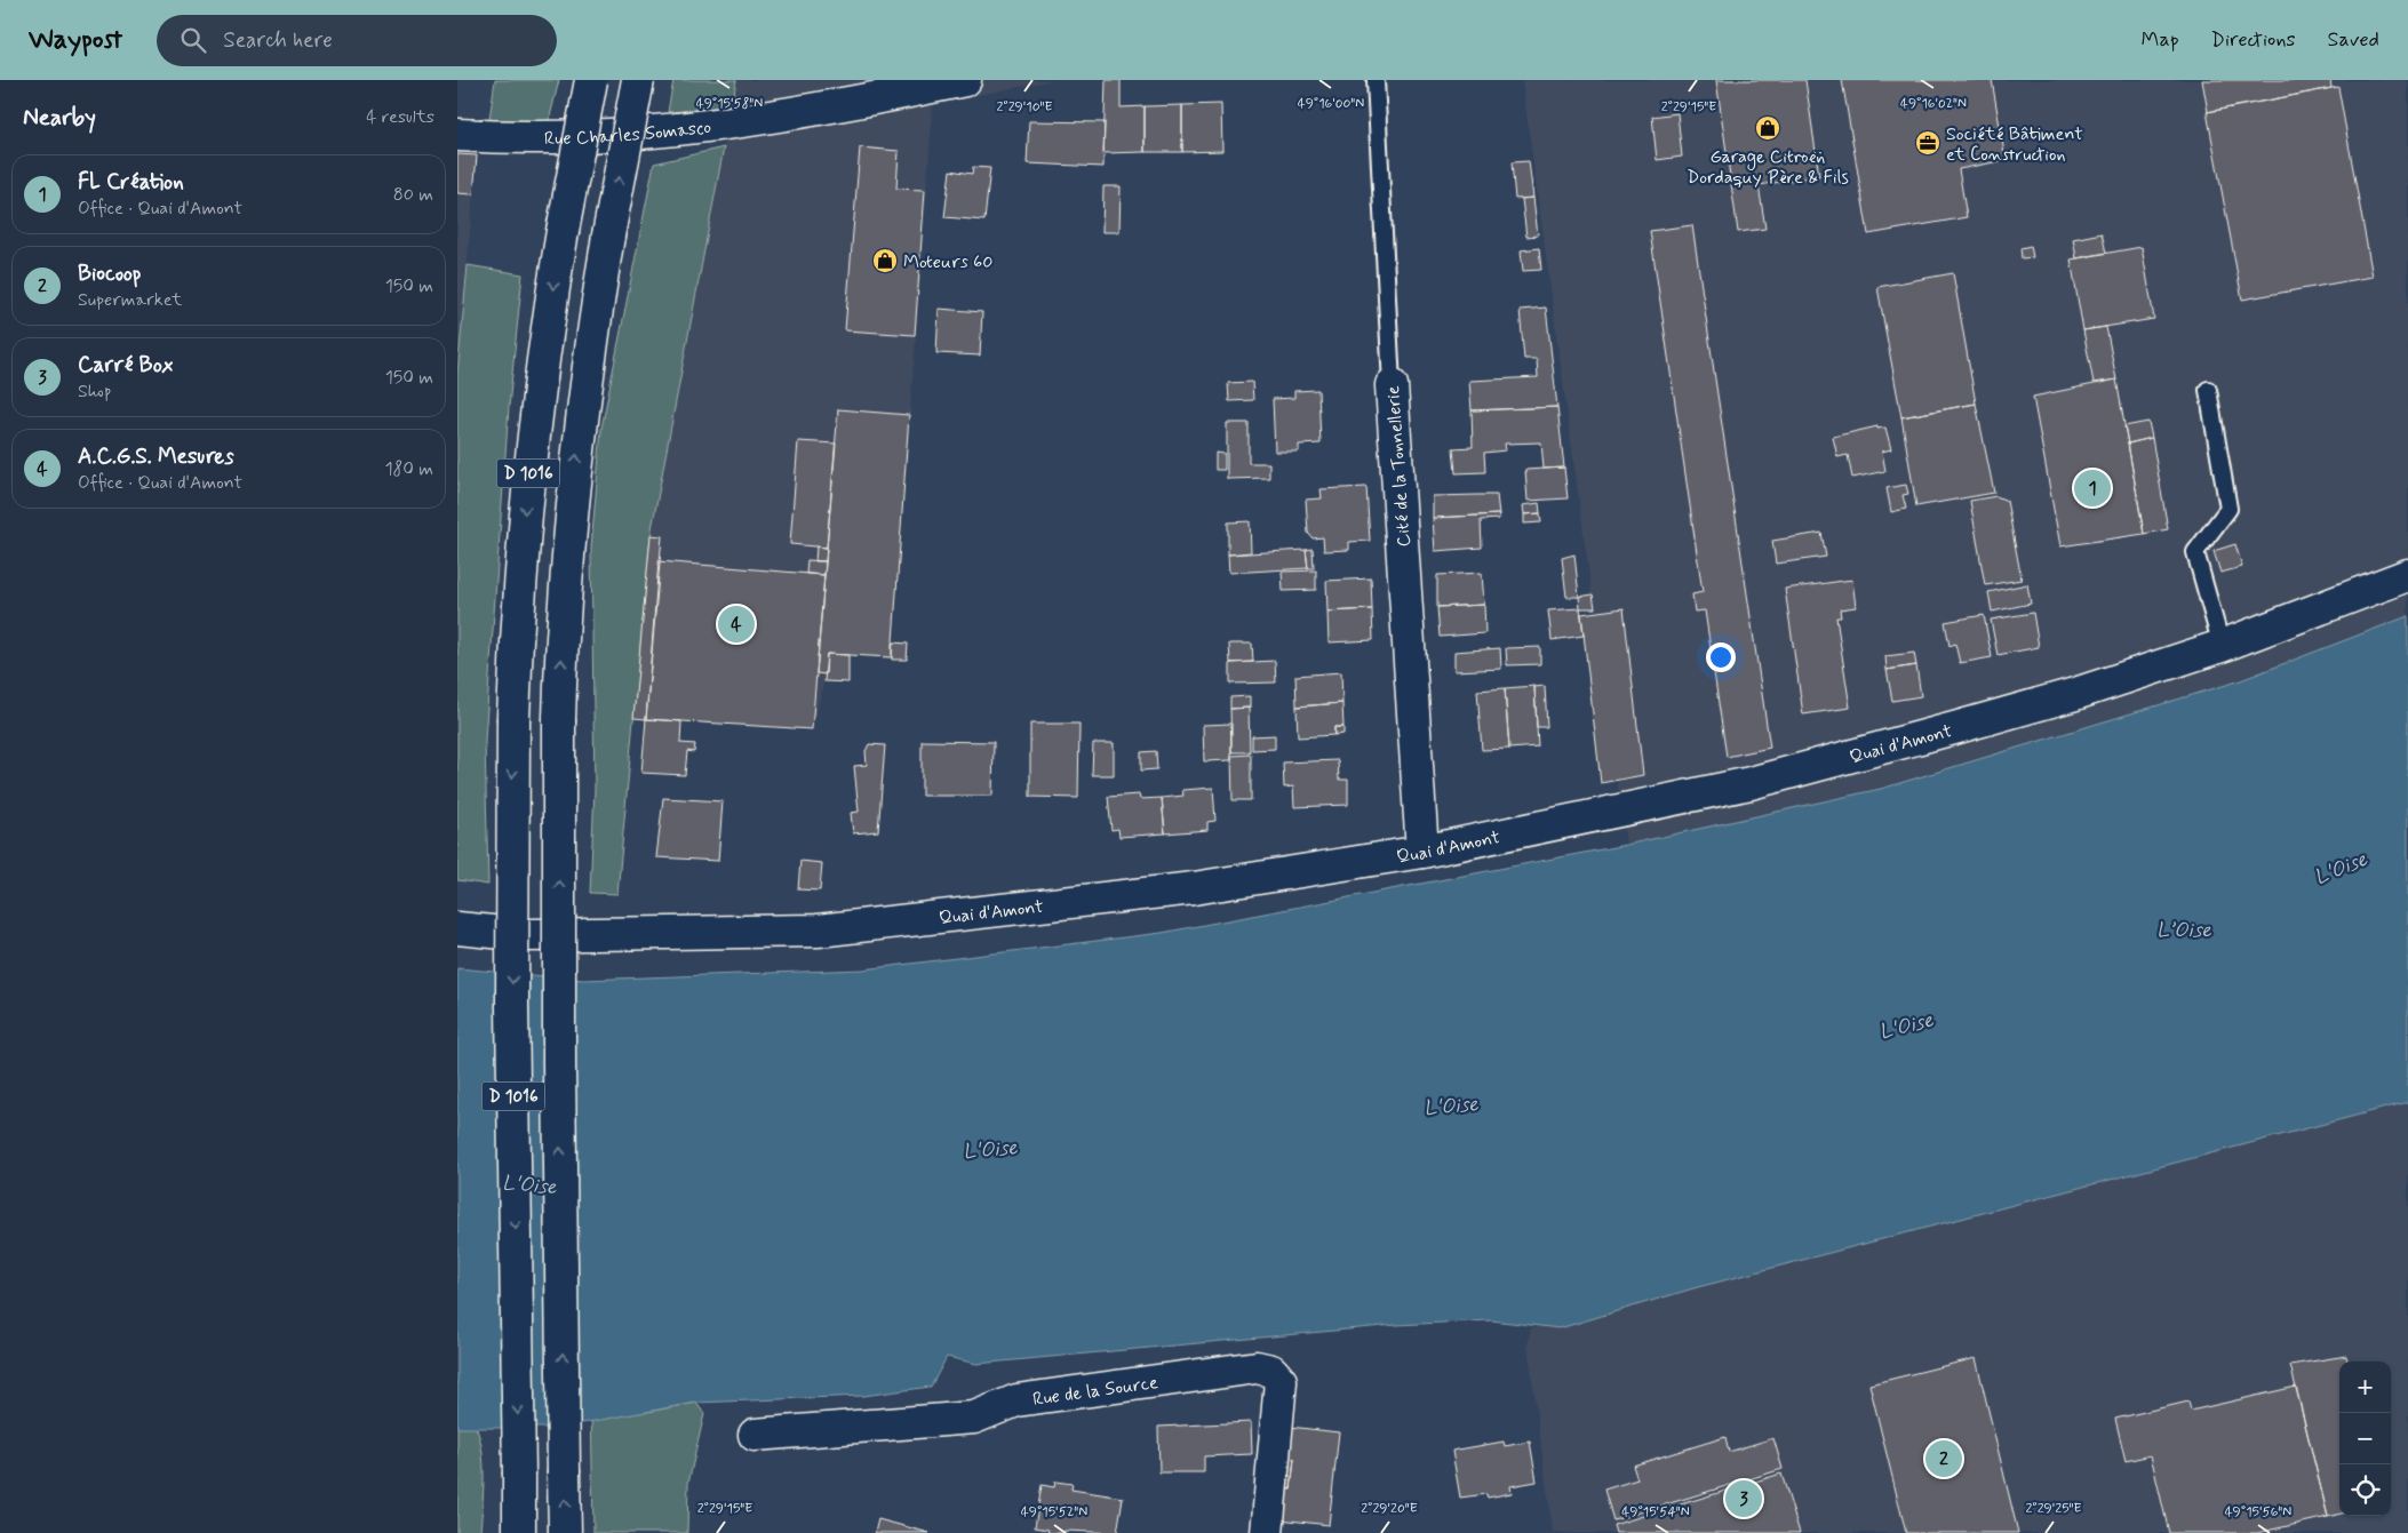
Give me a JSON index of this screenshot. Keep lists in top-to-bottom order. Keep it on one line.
{"streets":{"main road":["Rue Charles Somasco","Cité de la Tonnellerie","D 1016","Quai d'Amont","Rue de la Source"]},"crossings":[["Cité de la Tonnellerie","Quai d'Amont"]],"water":["L'Oise","L’Oise"],"places":{"shop":["Garage Citroën Dordaquy Père & Fils","Moteurs 60"],"office":["Société Bâtiment et Construction"]},"page":{"header":"Waypost","search":"Search here","nav":["Map","Directions","Saved"],"heading":["Nearby","4 results"],"list":[{"mark":"1","name":"FL Création","note":"Office · Quai d'Amont","value":"80 m"},{"mark":"2","name":"Biocoop","note":"Supermarket","value":"150 m"},{"mark":"3","name":"Carré Box","note":"Shop","value":"150 m"},{"mark":"4","name":"A.C.G.S. Mesures","note":"Office · Quai d'Amont","value":"180 m"}],"pins":["1","4","2","3"],"map_buttons":["+","−"]},"coordinates":["49°15'58\"N","49°16'00\"N","49°16'02\"N","2°29'10\"E","2°29'15\"E","2°29'20\"E","2°29'25\"E","49°15'52\"N","49°15'54\"N","49°15'56\"N"]}
